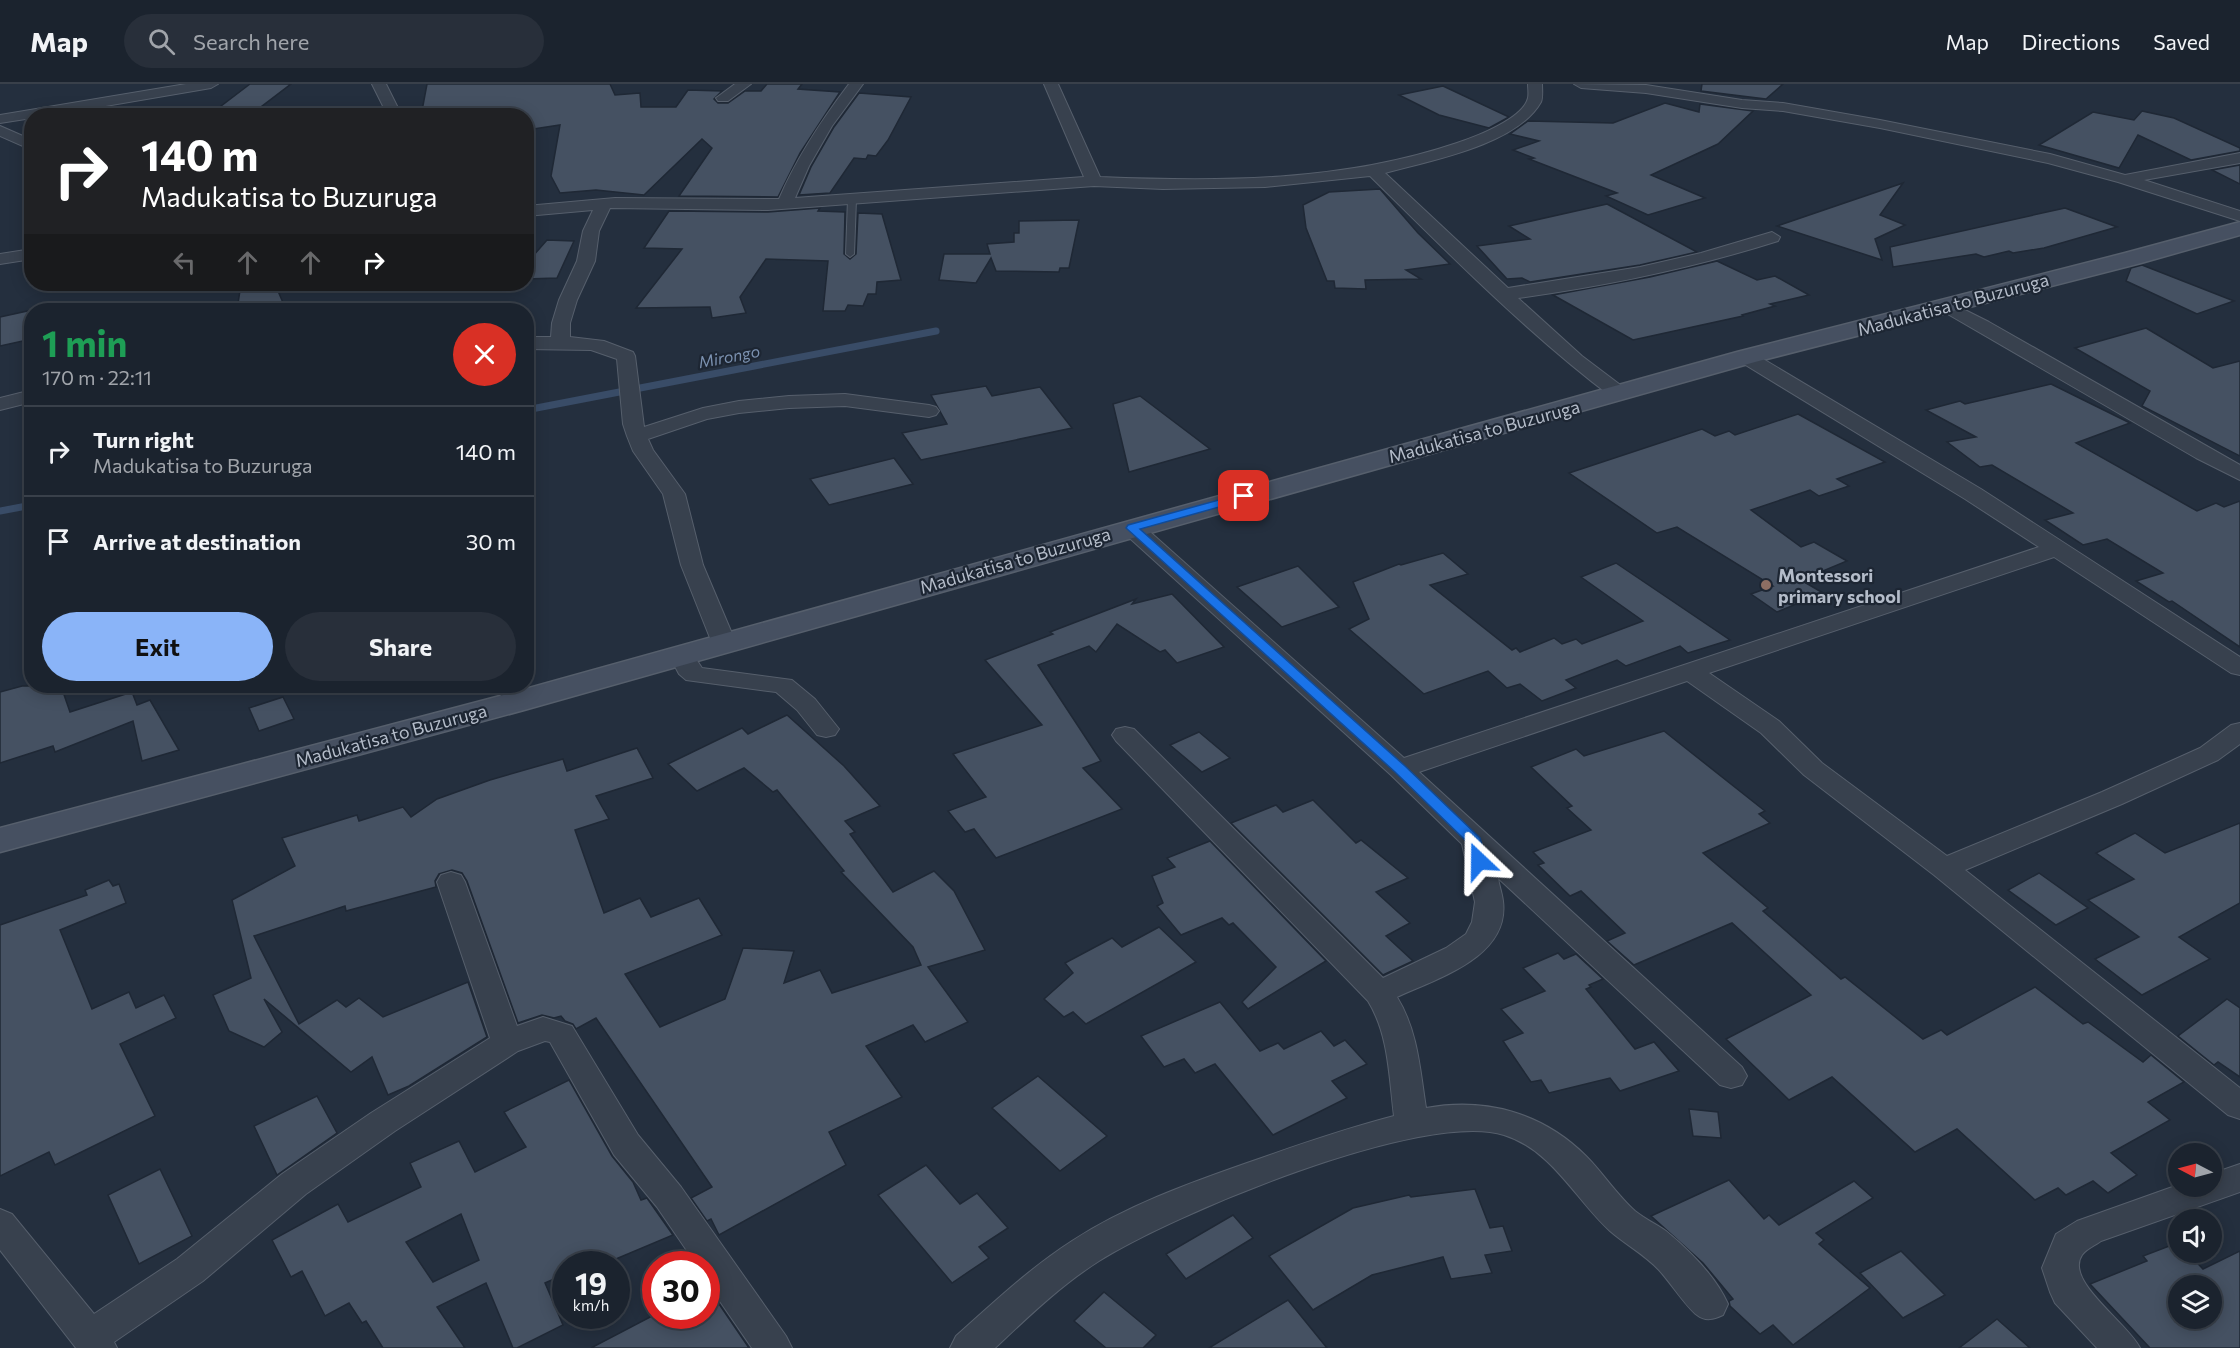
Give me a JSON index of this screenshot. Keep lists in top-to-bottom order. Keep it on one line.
{"streets":{"main road":["Madukatisa to Buzuruga"]},"water":["Mirongo"],"places":["Montessori primary school"],"north":"left","page":{"header":"Map","search":"Search here","nav":["Map","Directions","Saved"],"turn":["140 m","Madukatisa to Buzuruga"],"heading":["1 min","170 m · 22:11"],"list":[{"name":"Turn right","note":"Madukatisa to Buzuruga","value":"140 m"},{"name":"Arrive at destination","value":"30 m"}],"buttons":["Exit","Share"],"speed":"19 km/h","limit":"30"}}
